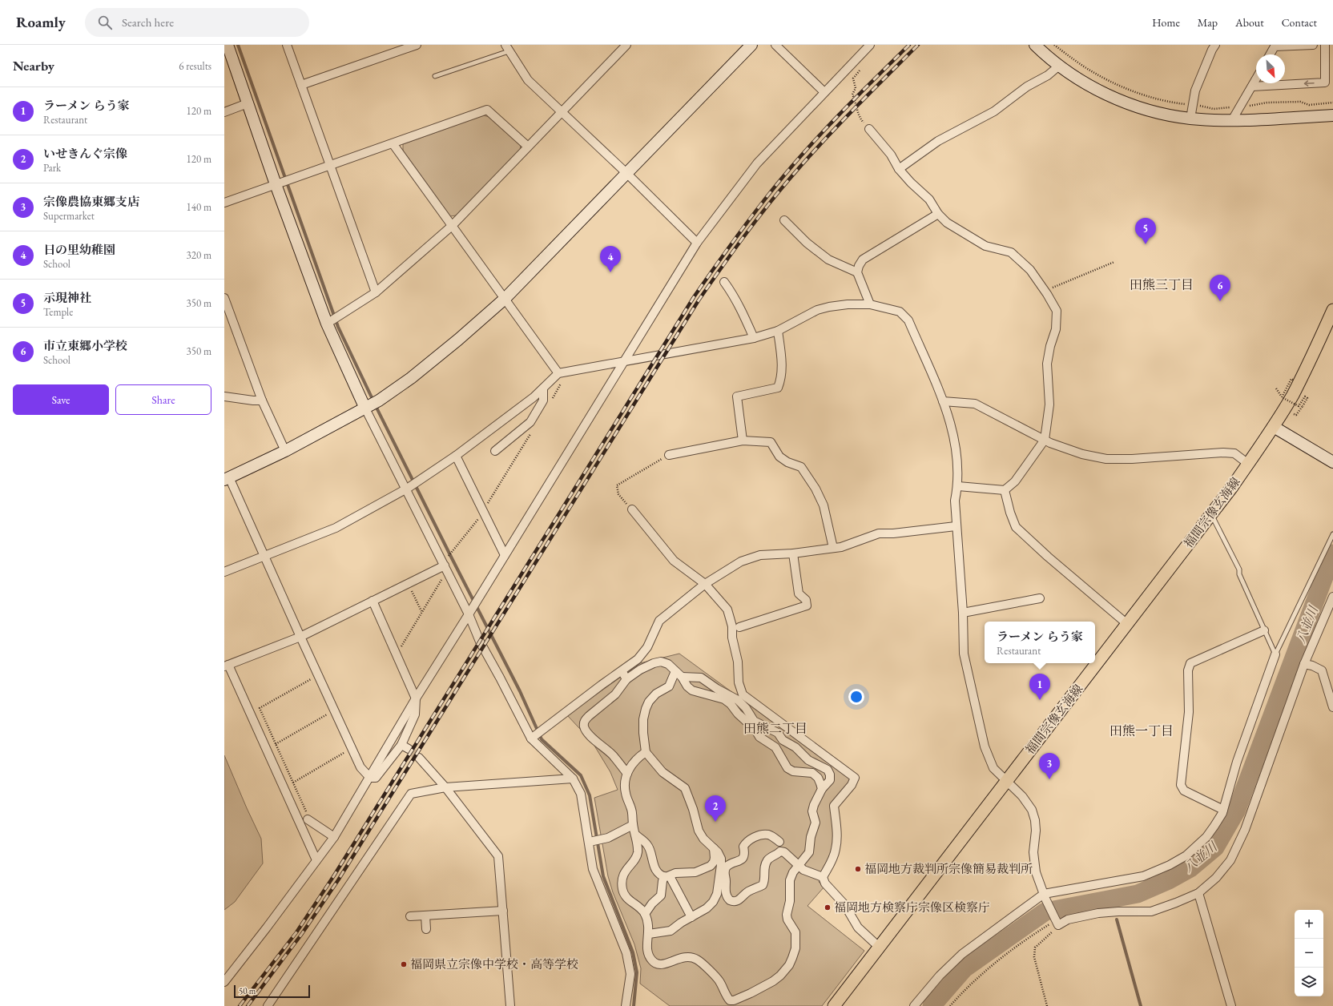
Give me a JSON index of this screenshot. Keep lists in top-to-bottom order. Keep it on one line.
{"streets":{"main road":["福間宗像玄海線"]},"districts":["田熊三丁目","田熊二丁目","田熊一丁目"],"water":["八並川"],"places":["福岡地方裁判所宗像簡易裁判所","福岡地方検察庁宗像区検察庁","福岡県立宗像中学校・高等学校"],"scale_bar":"50 m","north":"bottom right","page":{"header":"Roamly","search":"Search here","nav":["Home","Map","About","Contact"],"heading":["Nearby","6 results"],"list":[{"mark":"1","name":"ラーメン らう家","note":"Restaurant","value":"120 m"},{"mark":"2","name":"いせきんぐ宗像","note":"Park","value":"120 m"},{"mark":"3","name":"宗像農協東郷支店","note":"Supermarket","value":"140 m"},{"mark":"4","name":"日の里幼稚園","note":"School","value":"320 m"},{"mark":"5","name":"示現神社","note":"Temple","value":"350 m"},{"mark":"6","name":"市立東郷小学校","note":"School","value":"350 m"}],"pins":["5","4","6","1","3","2"],"buttons":["Save","Share"],"popup":["ラーメン らう家","Restaurant"],"map_buttons":["+","−"],"scale":"50 m"}}
